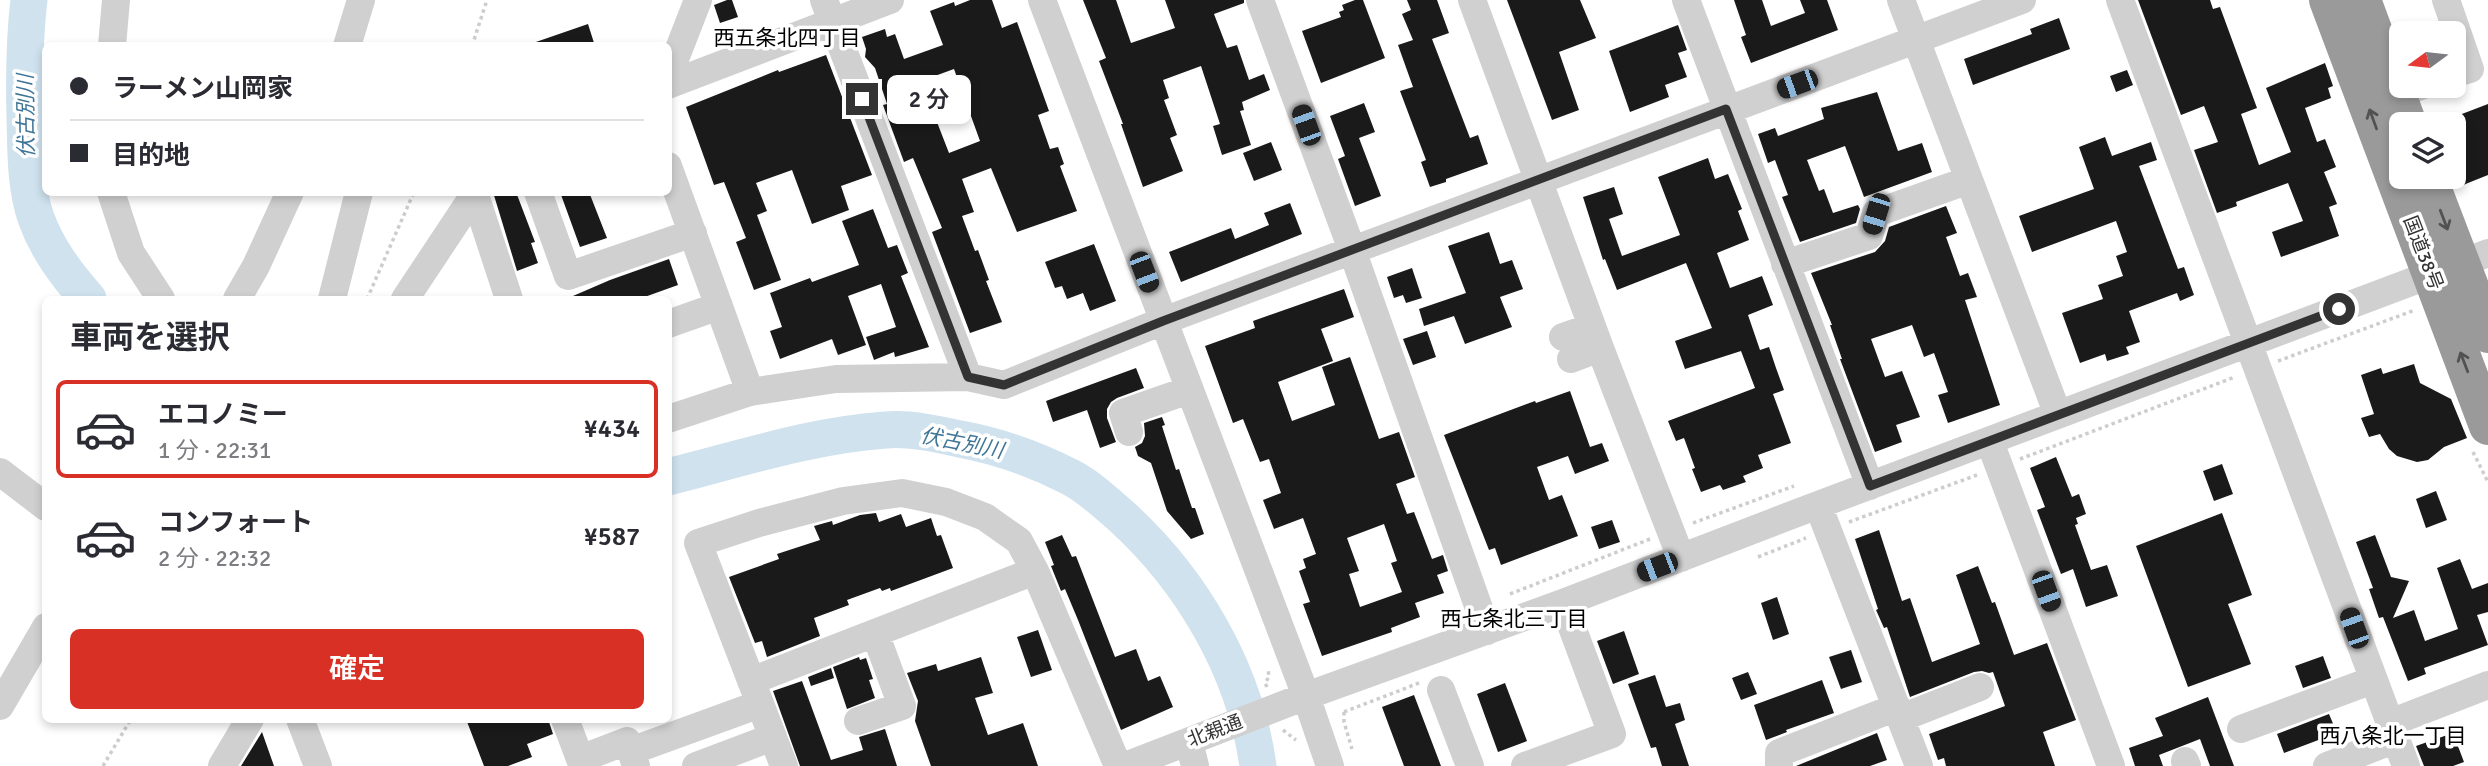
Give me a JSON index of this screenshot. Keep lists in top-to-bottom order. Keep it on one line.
{"streets":{"highway":["国道38号"],"street":["北親通"]},"crossings":[["国道38号","北親通"]],"districts":["西五条北四丁目","西七条北三丁目","西八条北一丁目"],"water":["伏古別川"],"north":"left","page":{"banner":["ラーメン山岡家","目的地"],"bubble":"2 分","heading":"車両を選択","list":[{"name":"エコノミー","note":"1 分 · 22:31","value":"¥434"},{"name":"コンフォート","note":"2 分 · 22:32","value":"¥587"}],"buttons":"確定"}}
